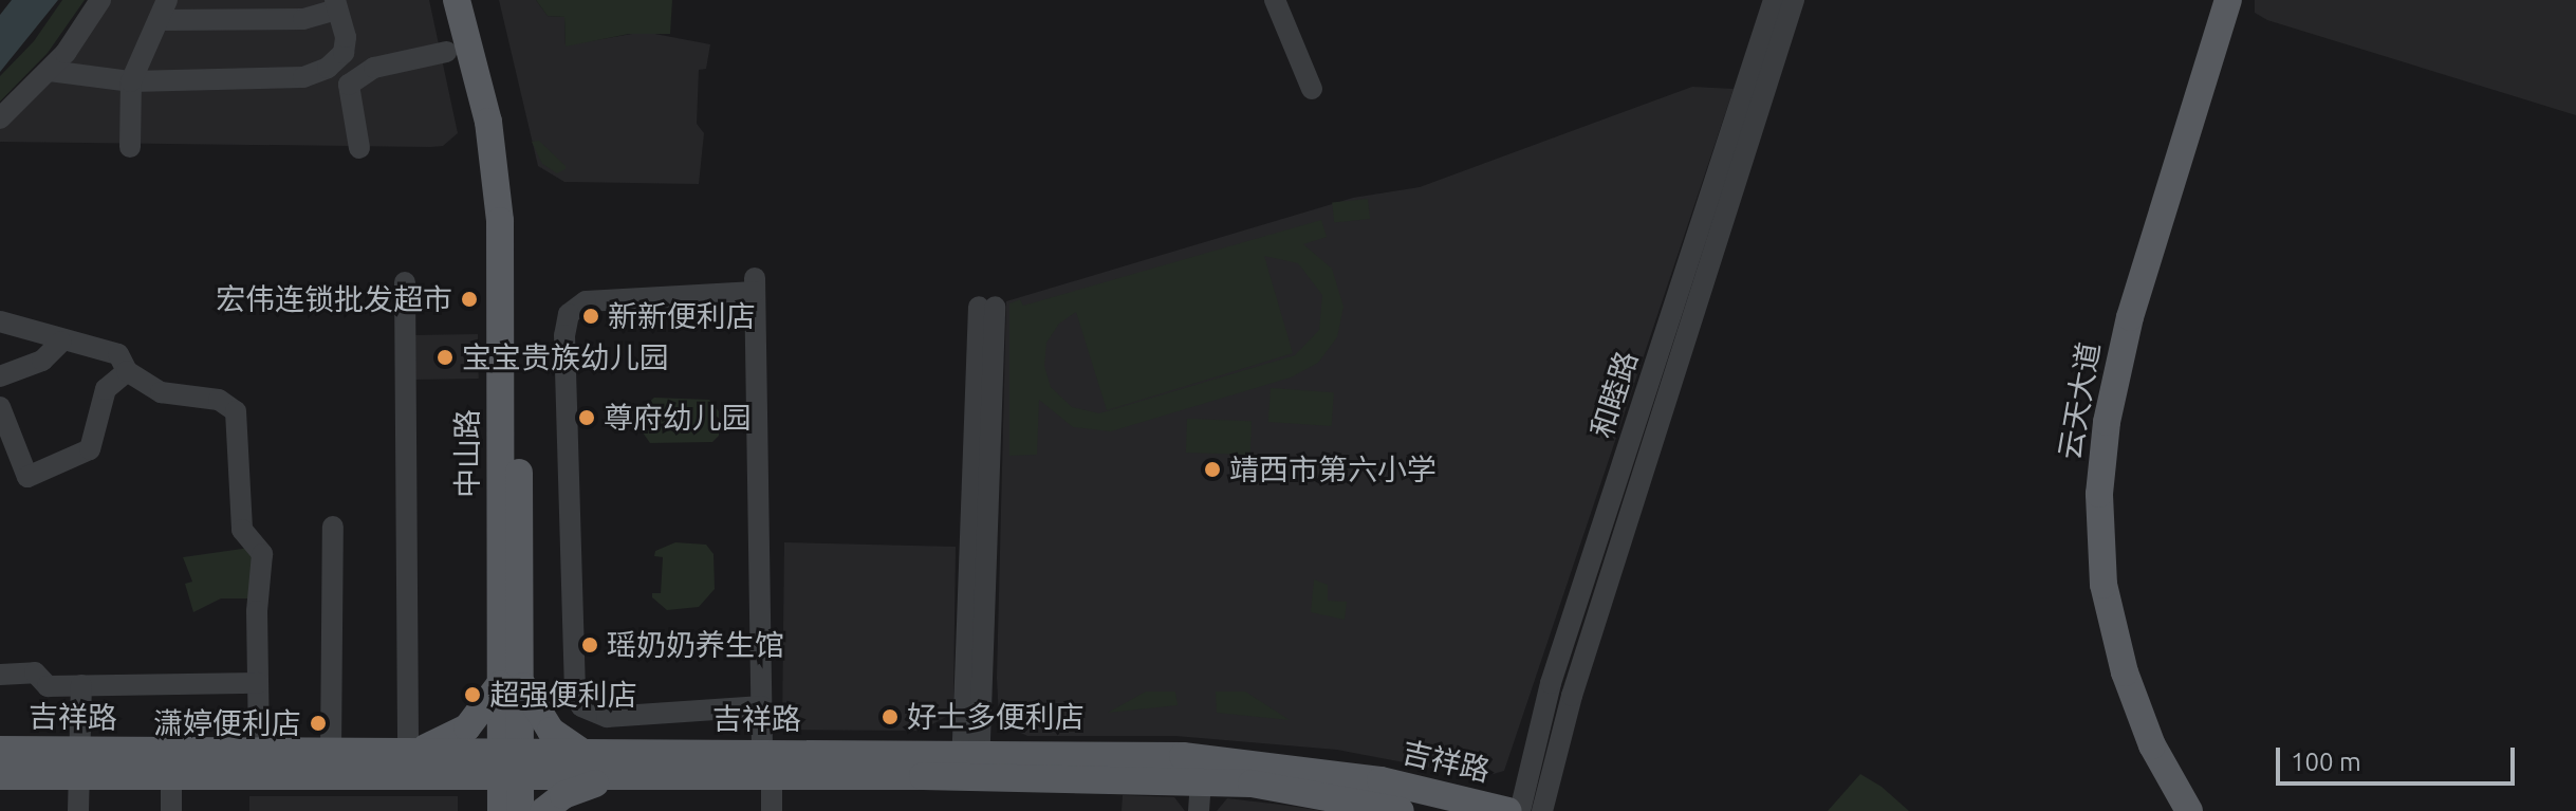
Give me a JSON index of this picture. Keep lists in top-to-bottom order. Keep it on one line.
{"streets":{"main road":["云天大道","中山路","吉祥路"],"street":["和睦路"]},"crossings":[["中山路","吉祥路"]],"places":["宏伟连锁批发超市","新新便利店","宝宝贵族幼儿园","尊府幼儿园","靖西市第六小学","瑶奶奶养生馆","超强便利店","好士多便利店","潇婷便利店"],"scale_bar":"100 m"}
